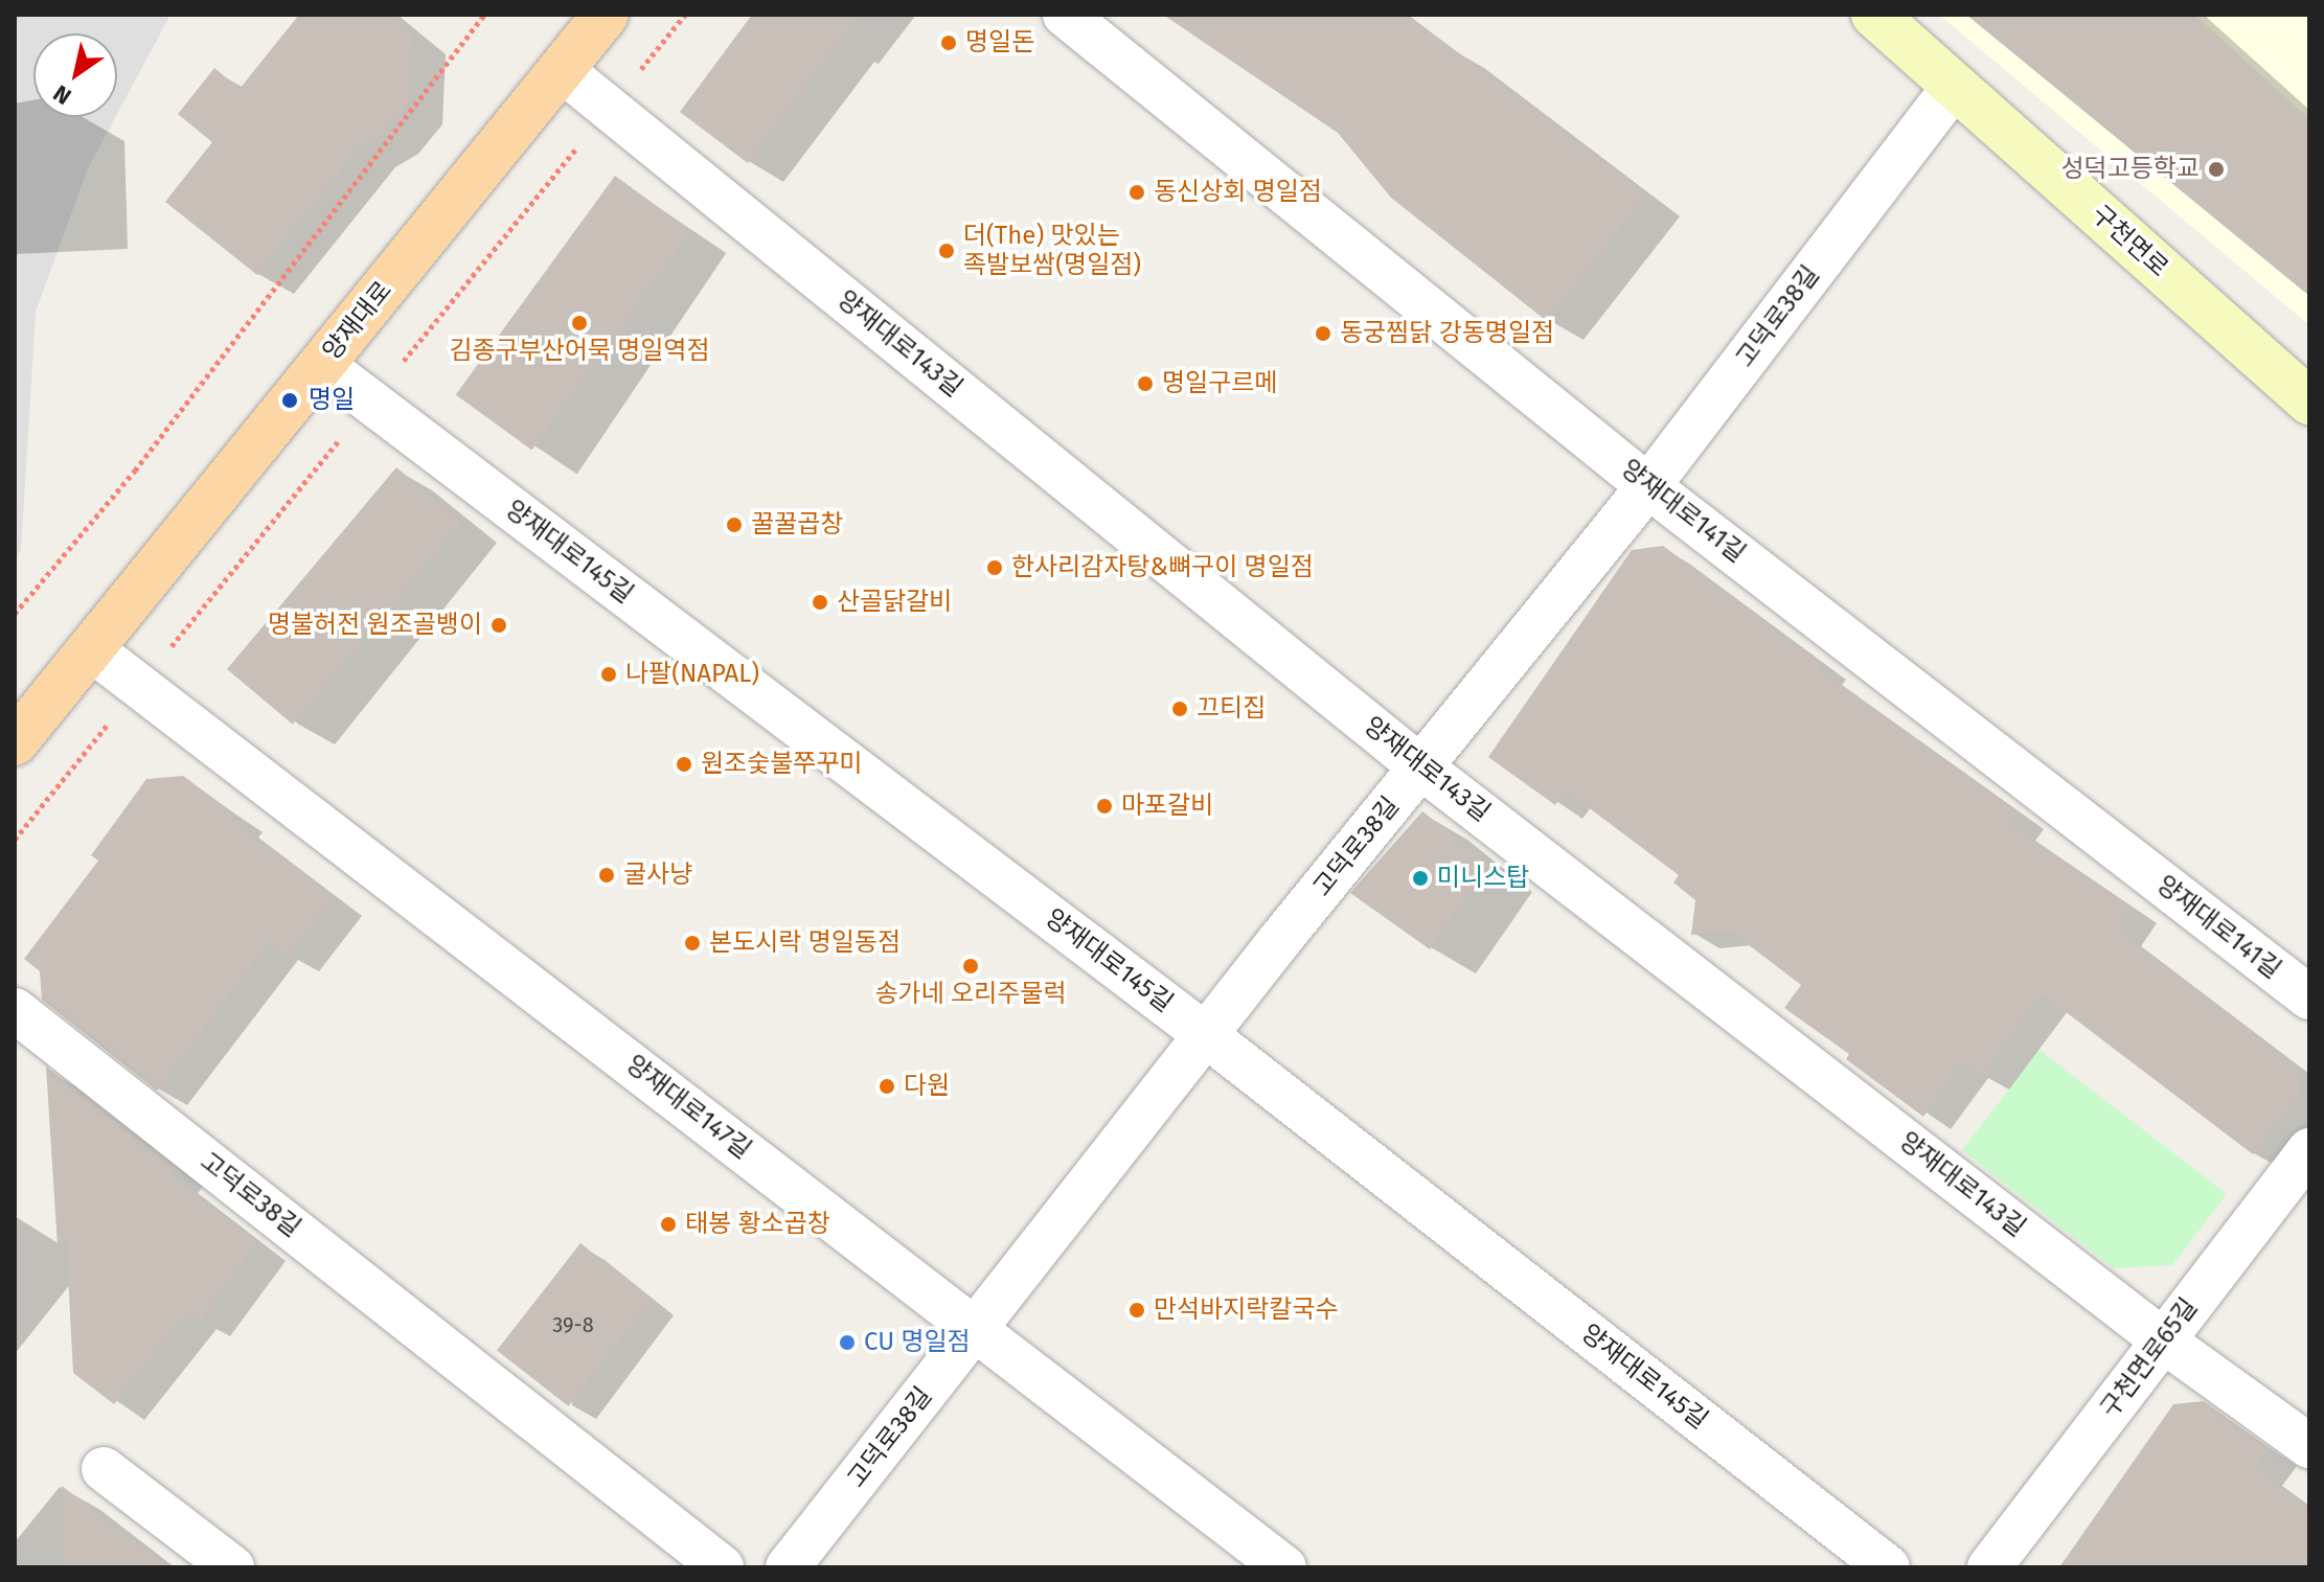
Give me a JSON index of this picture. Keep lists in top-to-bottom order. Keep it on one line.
{"streets":{"main road":["구천면로","양재대로"],"street":["고덕로38길","양재대로143길","양재대로141길","양재대로145길","양재대로147길","구천면로65길"]},"crossings":[["구천면로","고덕로38길"],["고덕로38길","양재대로143길"],["고덕로38길","양재대로141길"],["고덕로38길","양재대로145길"],["고덕로38길","양재대로147길"],["양재대로","양재대로143길"],["양재대로","양재대로145길"],["양재대로","양재대로147길"],["양재대로143길","구천면로65길"]],"places":["명일돈","성덕고등학교","동신상회 명일점","더(The) 맛있는 족발보쌈(명일점)","김종구부산어묵 명일역점","동궁찜닭 강동명일점","명일구르메","명일","꿀꿀곱창","한사리감자탕&뼈구이 명일점","산골닭갈비","명불허전 원조골뱅이","나팔(NAPAL)","끄티집","원조숯불쭈꾸미","마포갈비","굴사냥","미니스탑","본도시락 명일동점","송가네 오리주물럭","다원","태봉 황소곱창","만석바지락칼국수","CU 명일점"],"house_numbers":["39-8"],"north":"bottom left"}
